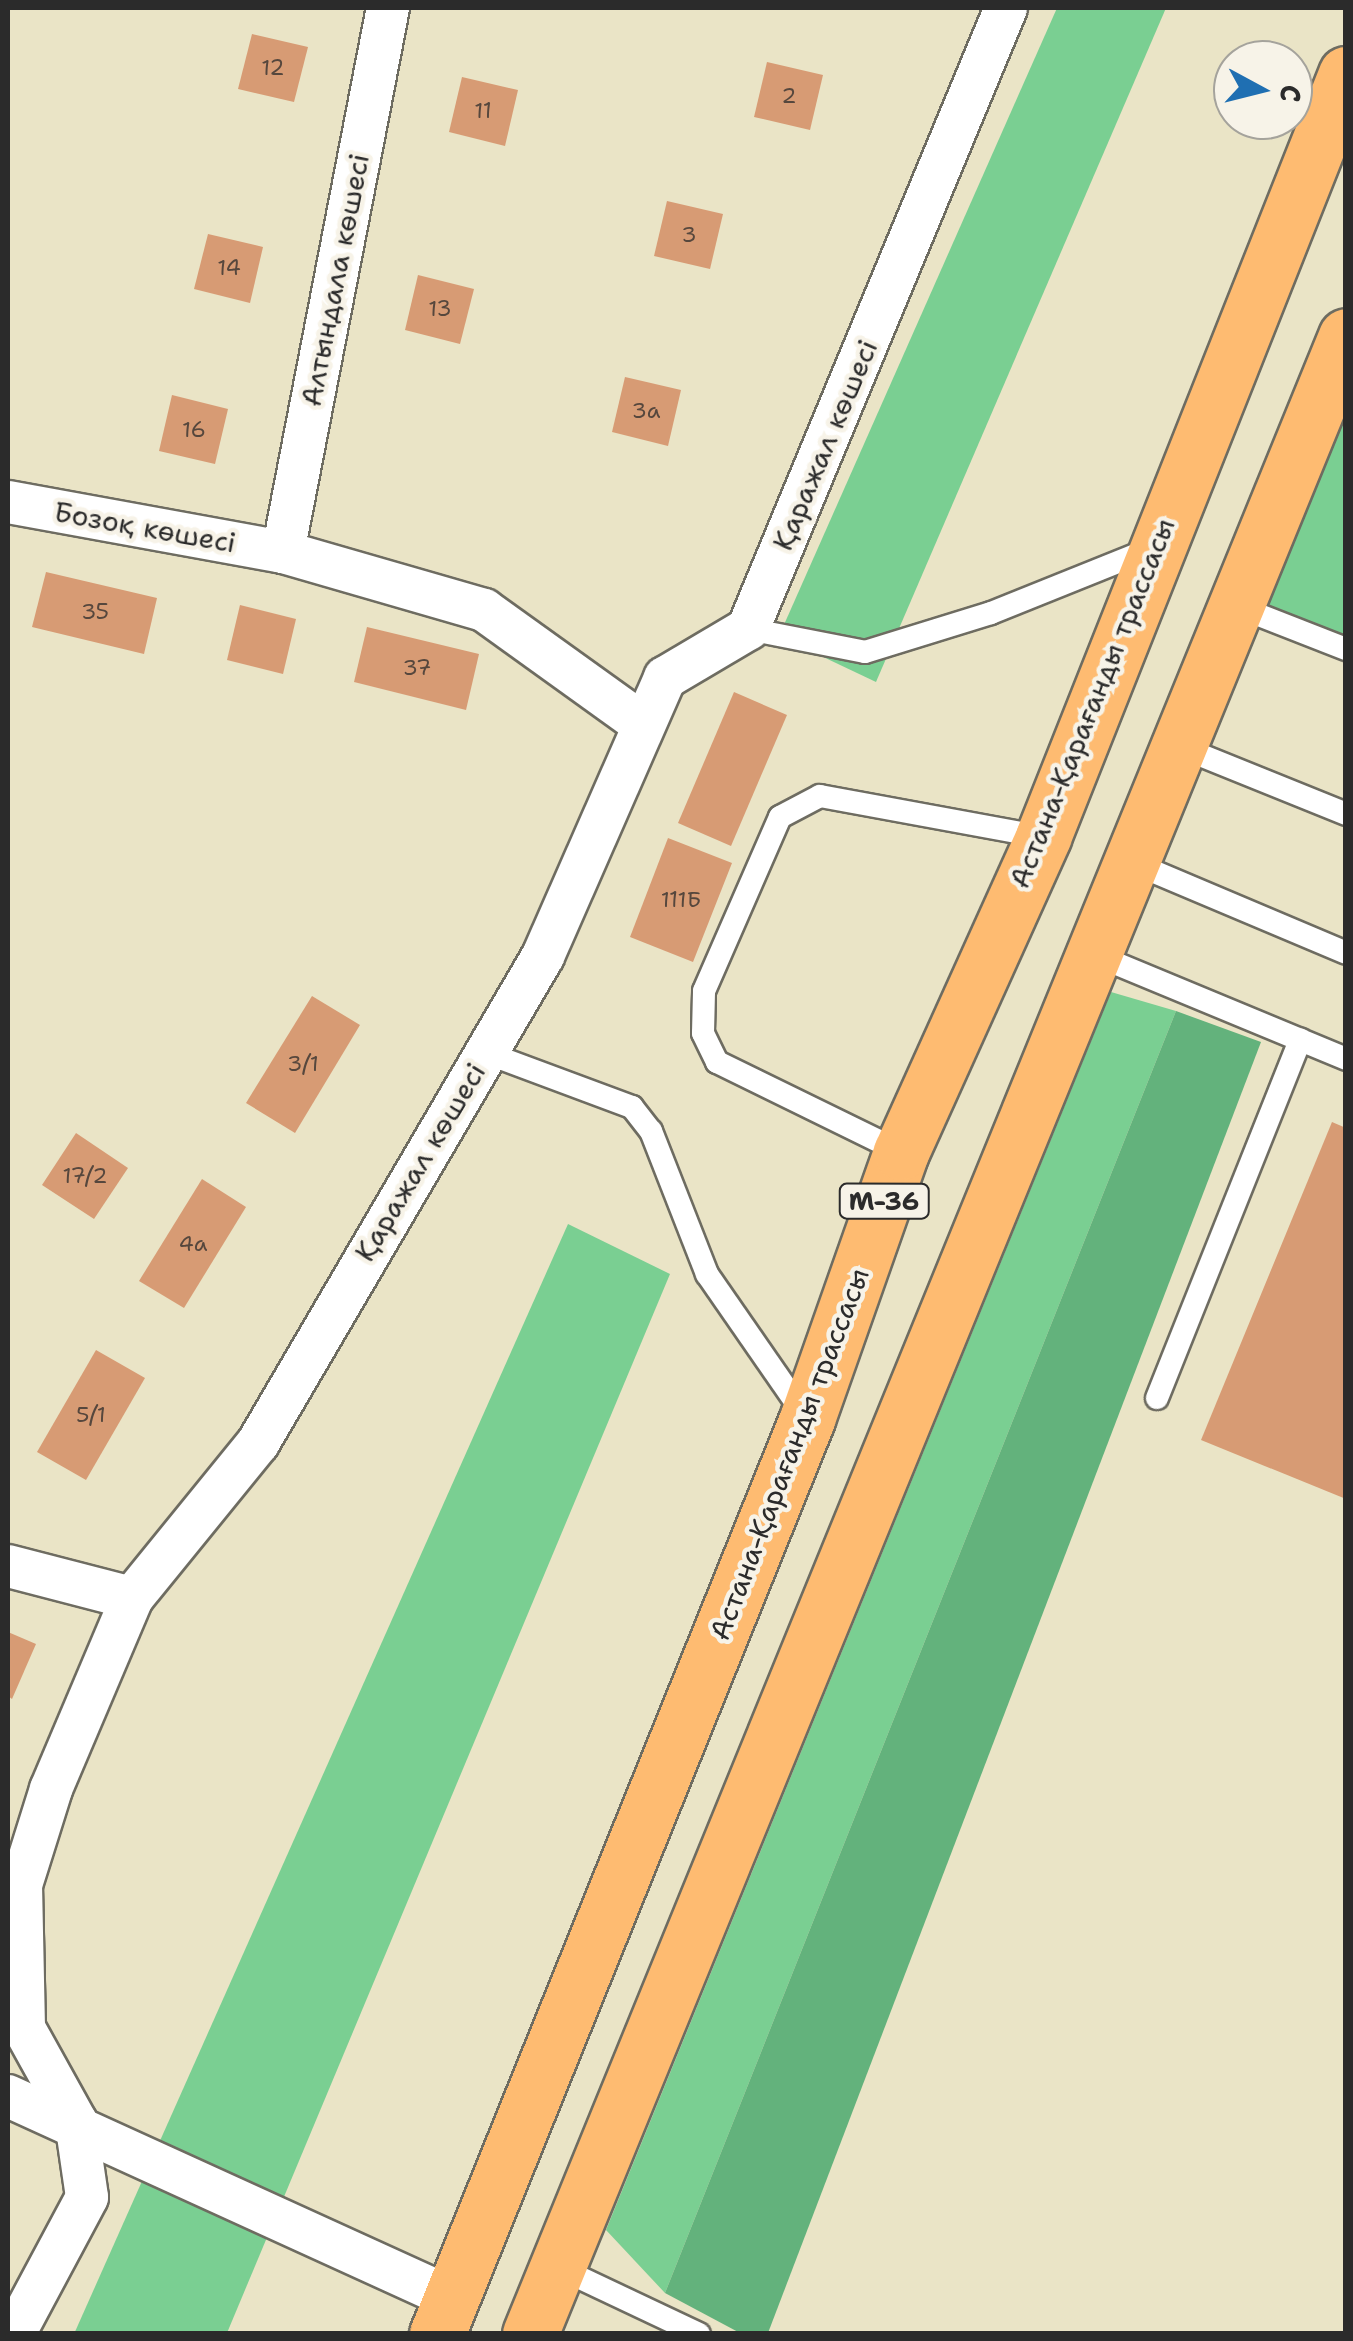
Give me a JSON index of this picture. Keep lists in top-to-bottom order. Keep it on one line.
{"streets":{"main road":["Астана-Қарағанды трассасы","M-36"],"street":["Алтындала көшесі","Қаражал көшесі","Бозоқ көшесі"]},"crossings":[["Алтындала көшесі","Бозоқ көшесі"],["Қаражал көшесі","Бозоқ көшесі"]],"house_numbers":["12","2","11","3","14","13","3а","16","35","37","111Б","3/1","17/2","4а","5/1"],"north":"right"}
